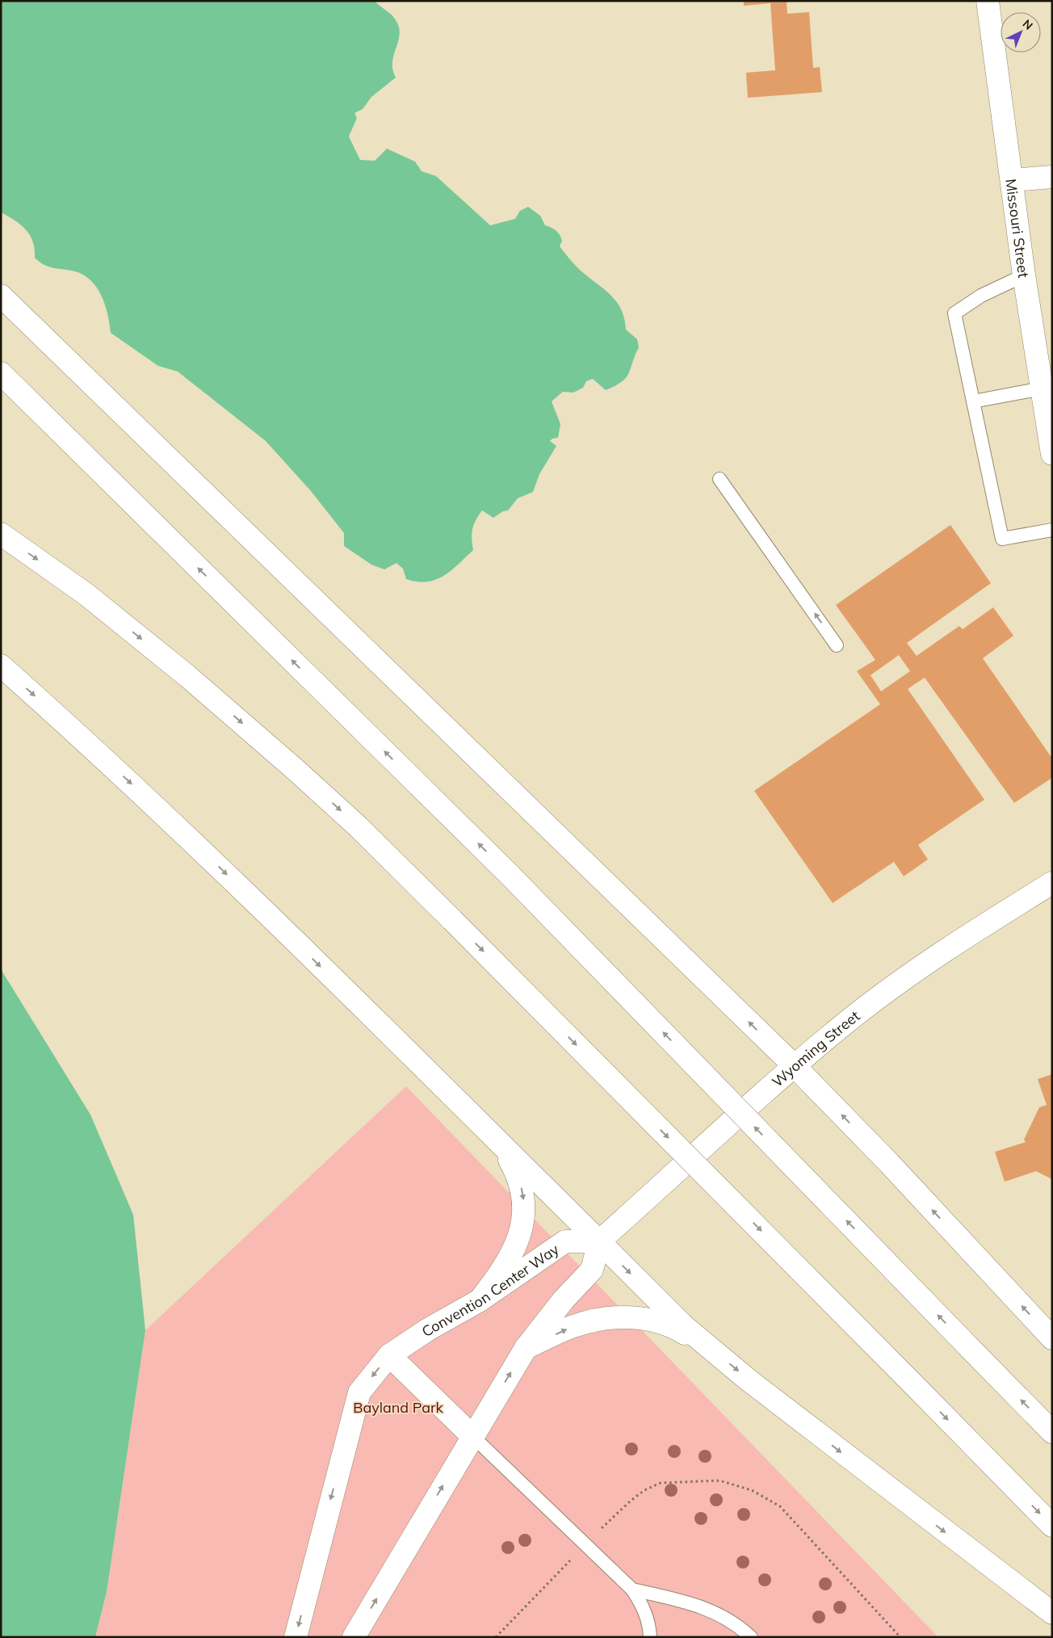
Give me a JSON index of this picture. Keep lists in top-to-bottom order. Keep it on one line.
{"streets":{"main road":["Missouri Street","Wyoming Street","Convention Center Way"]},"crossings":[["Wyoming Street","Convention Center Way"]],"parks":["Bayland Park"],"north":"top right"}
